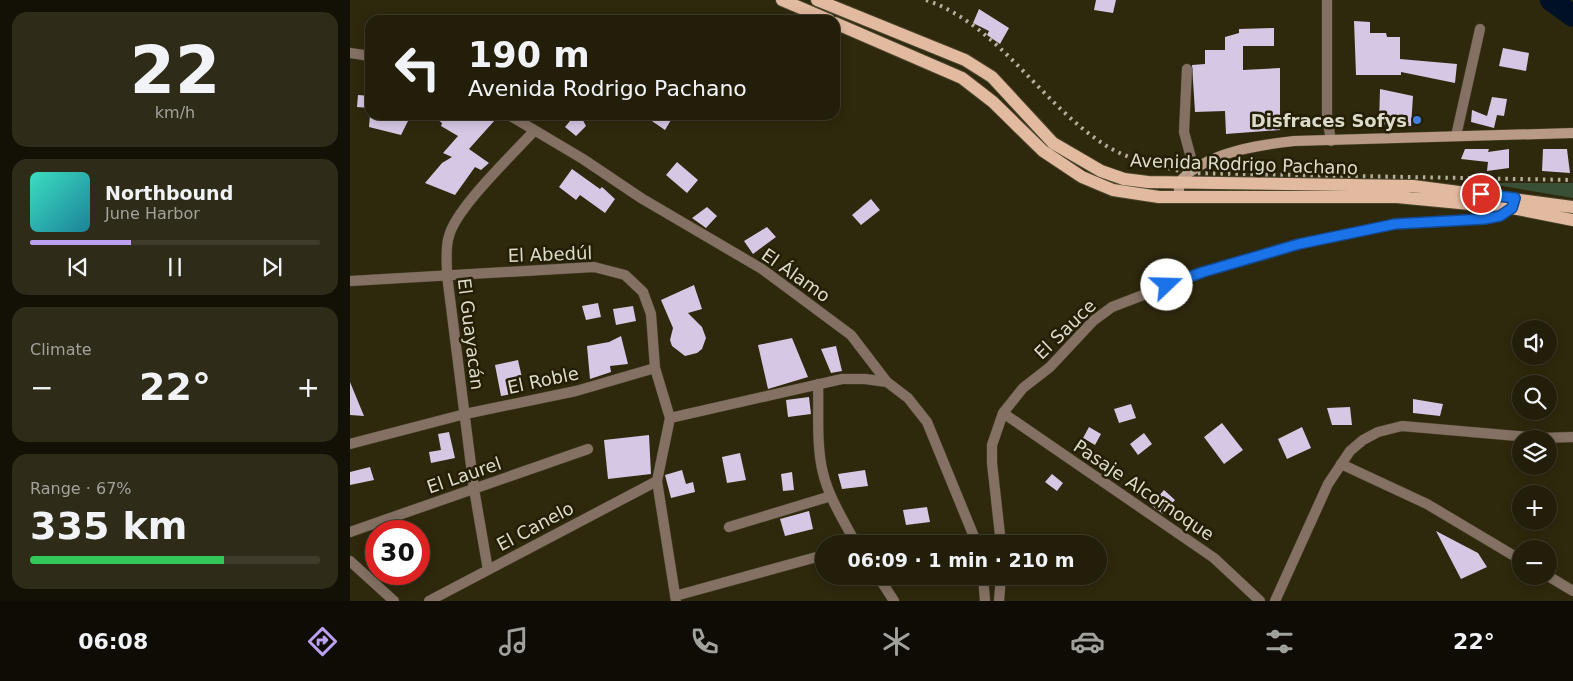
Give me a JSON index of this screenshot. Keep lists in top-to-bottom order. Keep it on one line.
{"streets":{"main road":["Avenida Rodrigo Pachano"],"street":["El Abedúl","El Álamo","El Sauce","El Guayacán","El Roble","El Laurel","Pasaje Alcornoque","El Canelo"]},"crossings":[["Avenida Rodrigo Pachano","El Sauce"],["El Abedúl","El Guayacán"],["El Abedúl","El Roble"],["El Álamo","El Guayacán"],["El Sauce","Pasaje Alcornoque"],["El Guayacán","El Roble"],["El Guayacán","El Laurel"],["El Guayacán","El Canelo"]],"places":["Disfraces Sofys"],"page":{"tile":[["22","km/h"],"Climate",["Range · 67%","335 km"]],"turn":["190 m","Avenida Rodrigo Pachano"],"song":["Northbound","June Harbor"],"map_buttons":["+","−"],"heat":["−","22°","+"],"limit":"30","trip":"06:09 · 1 min · 210 m","tabs":["06:08","22°"]}}
